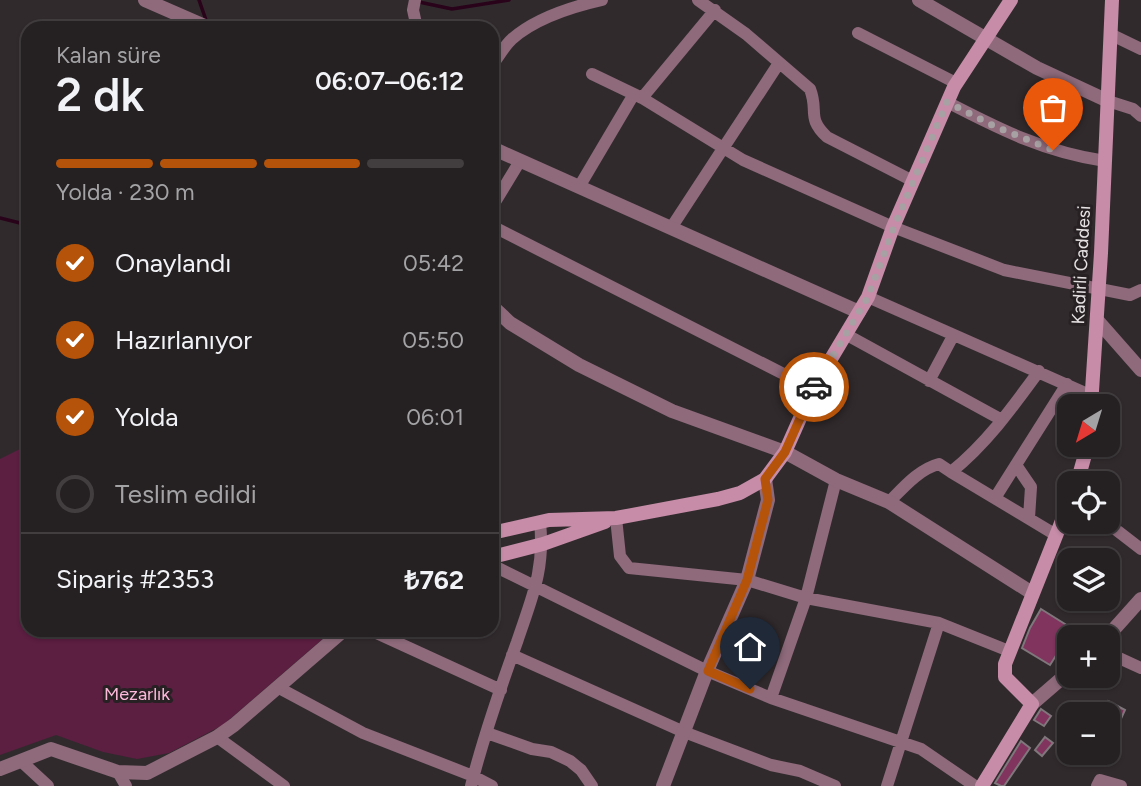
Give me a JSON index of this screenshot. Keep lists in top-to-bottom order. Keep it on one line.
{"streets":{"main road":["Kadirli Caddesi"]},"parks":["Mezarlık"],"north":"bottom left","page":{"heading":["2 dk","Kalan süre","06:07–06:12"],"panel":["Sipariş #2353","₺762"],"bar":"Yolda · 230 m","list":[["Onaylandı","05:42"],["Hazırlanıyor","05:50"],["Yolda","06:01"],"Teslim edildi"],"map_buttons":["+","−"]}}
